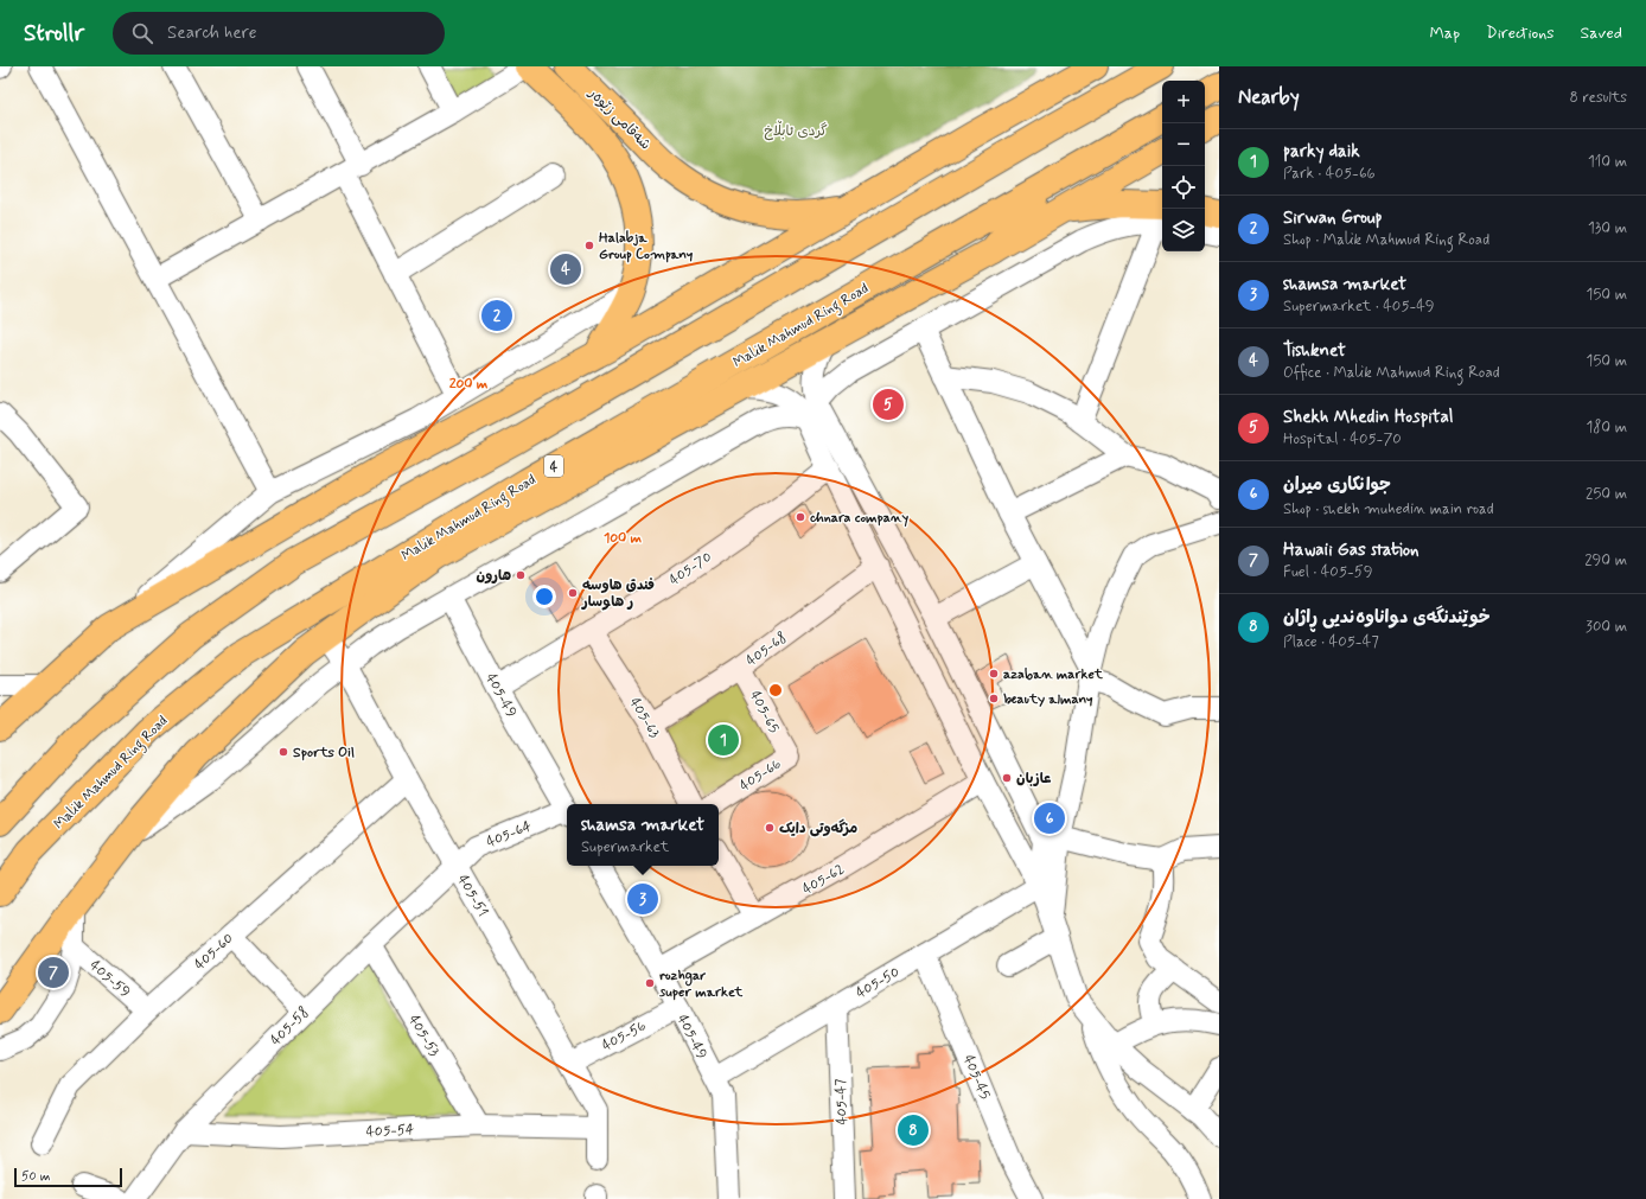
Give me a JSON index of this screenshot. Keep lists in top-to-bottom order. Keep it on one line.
{"streets":{"main road":["شەقامی زێوەر","Malik Mahmud Ring Road","4"],"street":["405-70","405-68","405-49","405-65","405-63","405-66","405-64","405-62","405-51","405-60","405-59","405-50","405-58","405-53","405-56","405-45","405-47","405-54"]},"crossings":[["405-70","405-49"],["405-70","405-63"],["405-68","405-65"],["405-68","405-63"],["405-49","405-62"],["405-49","405-50"],["405-49","405-56"],["405-65","405-66"],["405-64","405-51"],["405-64","405-58"],["405-51","405-60"],["405-51","405-58"],["405-51","405-56"],["405-51","405-54"],["405-60","405-59"],["405-50","405-45"],["405-50","405-47"],["405-58","405-53"],["405-58","405-54"],["405-53","405-54"]],"parks":["گردی ئابڵاخ"],"places":["Halabja Group Company","chnara company","هارون","فندق هاوسه ر هاوسار","azaban market","beauty almany","Sports Oil","عازبان","مزگەوتی دایک","rozhgar super market"],"scale_bar":"50 m","page":{"header":"Strollr","search":"Search here","nav":["Map","Directions","Saved"],"heading":["Nearby","8 results"],"map_buttons":["+","−"],"list":[{"mark":"1","name":"parky daik","note":"Park · 405-66","value":"110 m"},{"mark":"2","name":"Sirwan Group","note":"Shop · Malik Mahmud Ring Road","value":"130 m"},{"mark":"3","name":"shamsa market","note":"Supermarket · 405-49","value":"150 m"},{"mark":"4","name":"Tishknet","note":"Office · Malik Mahmud Ring Road","value":"150 m"},{"mark":"5","name":"Shekh Mhedin Hospital","note":"Hospital · 405-70","value":"180 m"},{"mark":"6","name":"جوانكاری میران","note":"Shop · shekh muhedin main road","value":"250 m"},{"mark":"7","name":"Hawaii Gas station","note":"Fuel · 405-59","value":"290 m"},{"mark":"8","name":"خوێندنگەی دواناوەندیی ڕاژان","note":"Place · 405-47","value":"300 m"}],"pins":["4","2","5","1","6","3","7","8"],"popup":["shamsa market","Supermarket"],"scale":"50 m"},"rings":["200 m","100 m"]}
